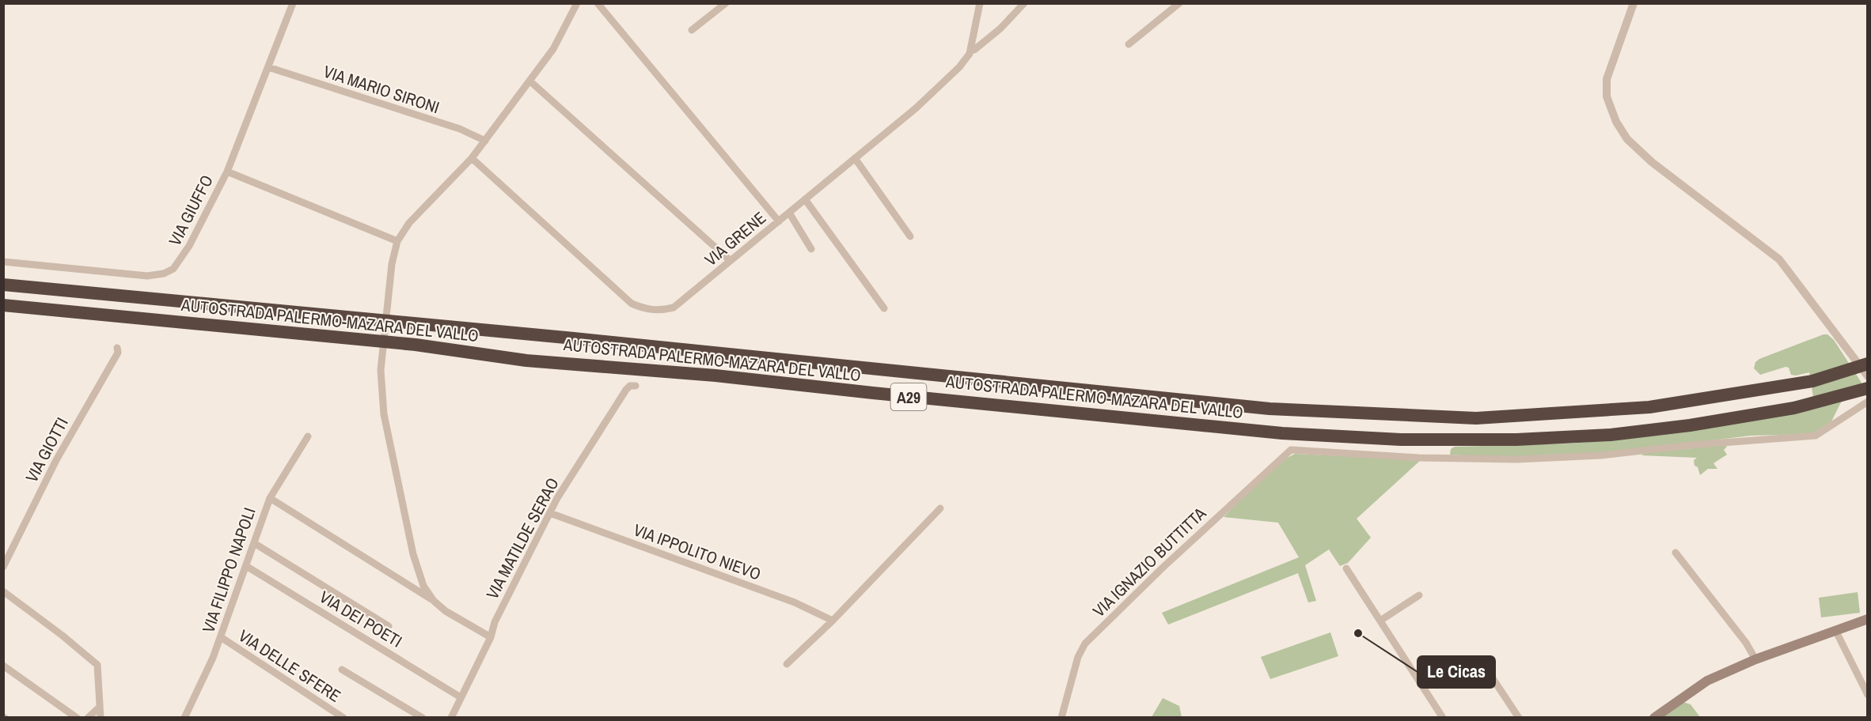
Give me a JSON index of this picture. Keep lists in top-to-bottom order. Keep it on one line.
{"streets":{"highway":["AUTOSTRADA PALERMO-MAZARA DEL VALLO","A29"],"street":["VIA MARIO SIRONI","VIA GIUFFO","VIA GRENE","VIA GIOTTI","VIA MATILDE SERAO","VIA IPPOLITO NIEVO","VIA IGNAZIO BUTTITTA","VIA FILIPPO NAPOLI","VIA DEI POETI","VIA DELLE SFERE"]},"crossings":[["VIA MARIO SIRONI","VIA GIUFFO"],["VIA MATILDE SERAO","VIA IPPOLITO NIEVO"],["VIA MATILDE SERAO","VIA DEI POETI"],["VIA FILIPPO NAPOLI","VIA DEI POETI"],["VIA FILIPPO NAPOLI","VIA DELLE SFERE"]],"places":["Le Cicas"]}
